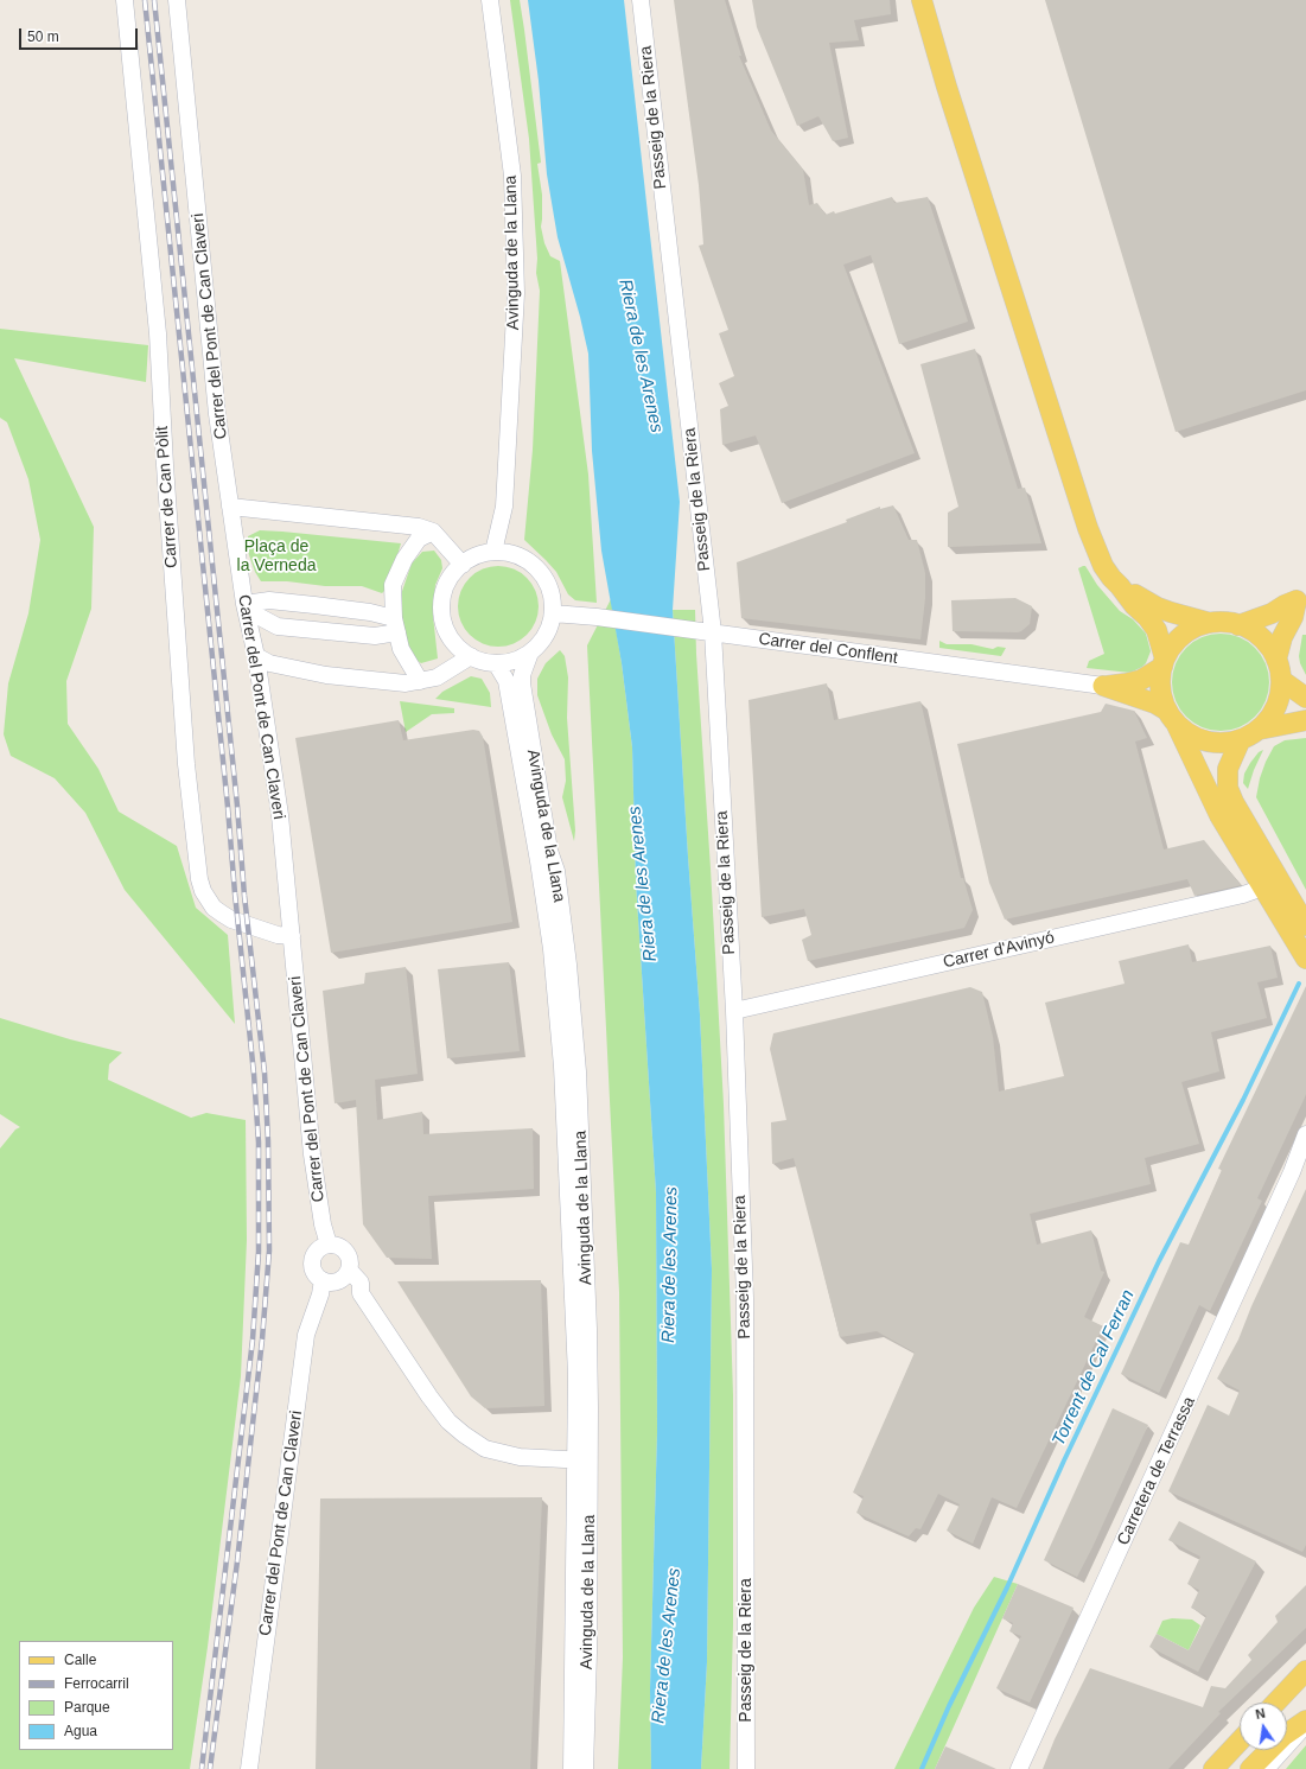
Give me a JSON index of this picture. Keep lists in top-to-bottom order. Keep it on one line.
{"streets":{"street":["Passeig de la Riera","Avinguda de la Llana","Carrer del Pont de Can Claveri","Carrer de Can Pòlit","Carrer del Conflent","Carrer d'Avinyó","Carretera de Terrassa"]},"crossings":[["Passeig de la Riera","Carrer del Conflent"],["Passeig de la Riera","Carrer d'Avinyó"],["Avinguda de la Llana","Carrer del Conflent"],["Carrer del Pont de Can Claveri","Carrer de Can Pòlit"]],"water":["Riera de les Arenes","Torrent de Cal Ferran"],"parks":["Plaça de la Verneda"],"legend":["Calle","Ferrocarril","Parque","Agua"],"scale_bar":"50 m","north":"top"}
